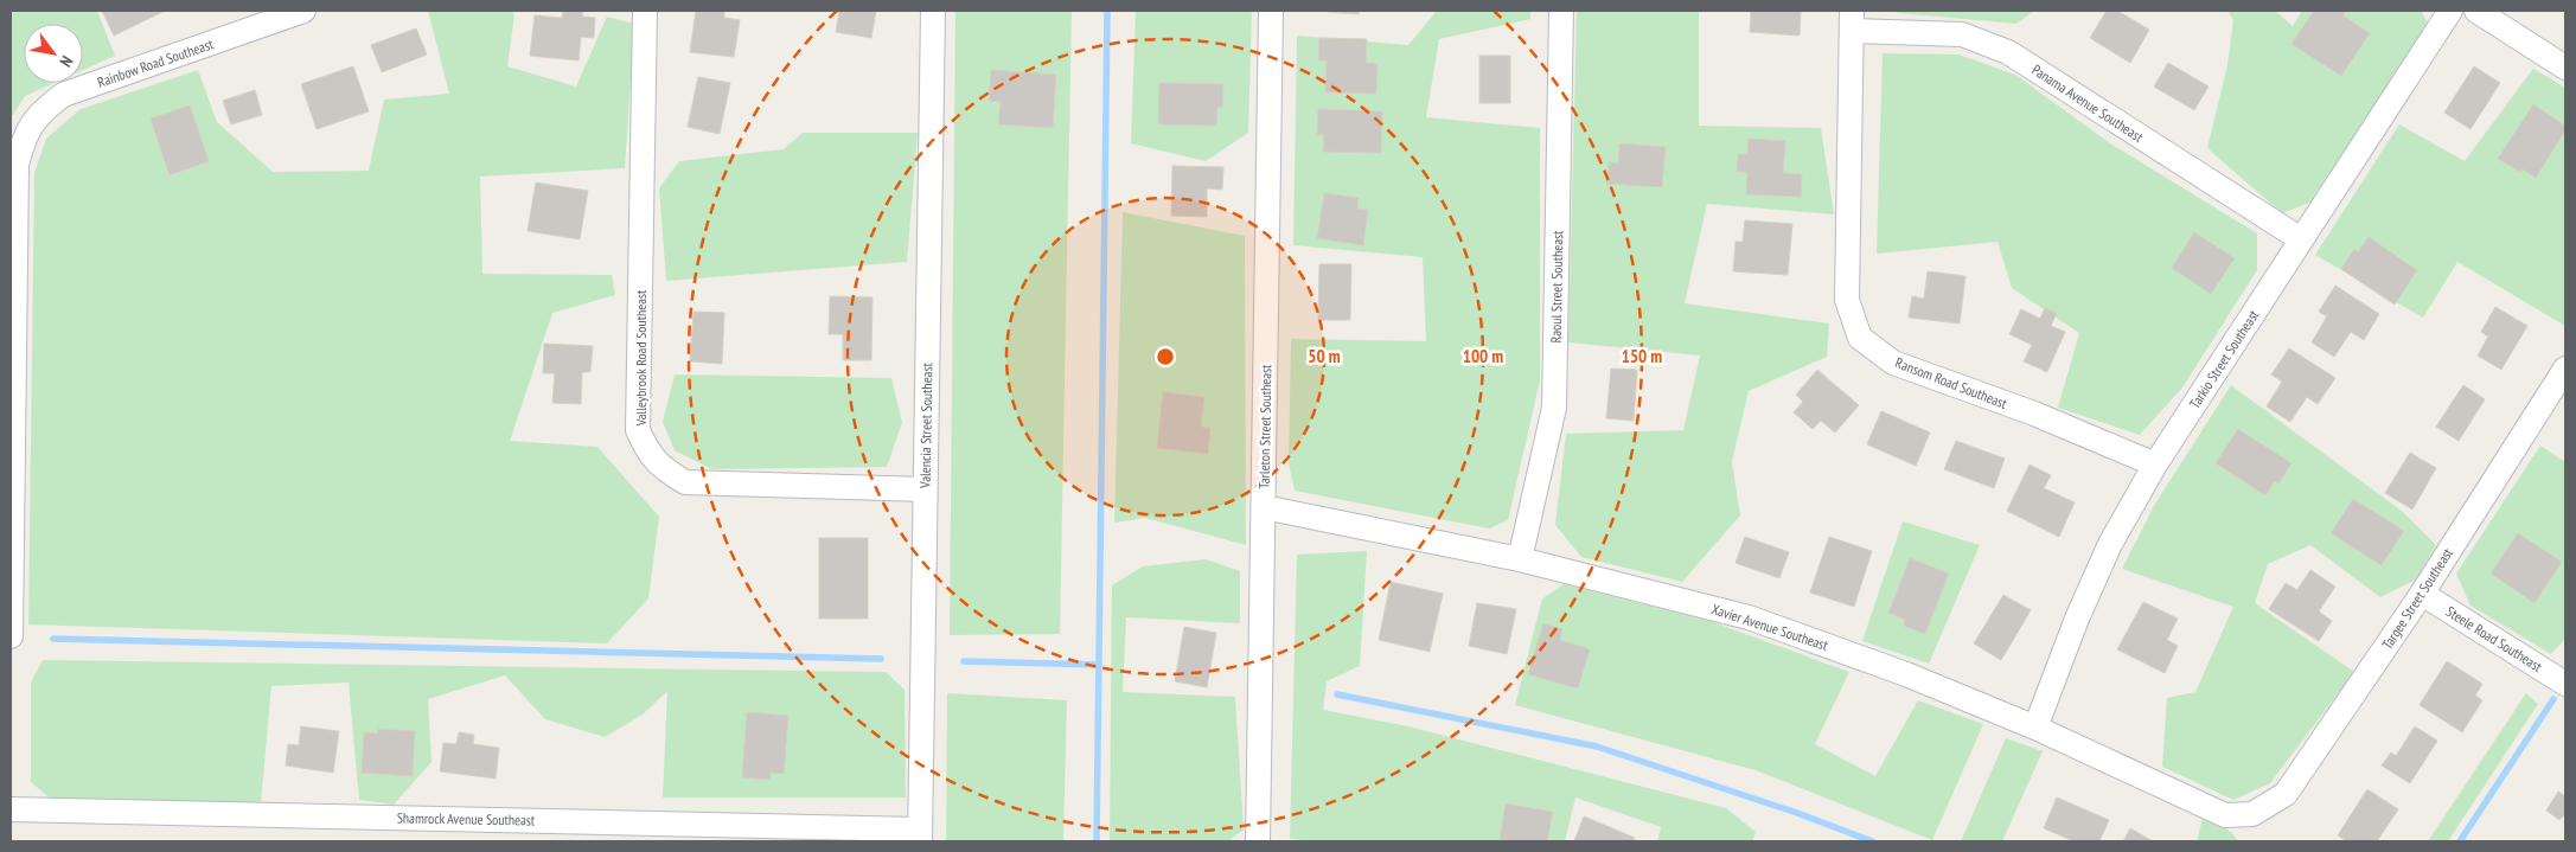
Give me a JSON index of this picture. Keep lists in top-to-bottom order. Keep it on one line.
{"streets":{"street":["Rainbow Road Southeast","Panama Avenue Southeast","Raoul Street Southeast","Valleybrook Road Southeast","Tarkio Street Southeast","Ransom Road Southeast","Valencia Street Southeast","Tarleton Street Southeast","Targee Street Southeast","Xavier Avenue Southeast","Steele Road Southeast","Shamrock Avenue Southeast"]},"crossings":[["Panama Avenue Southeast","Tarkio Street Southeast"],["Panama Avenue Southeast","Ransom Road Southeast"],["Raoul Street Southeast","Xavier Avenue Southeast"],["Valleybrook Road Southeast","Valencia Street Southeast"],["Tarkio Street Southeast","Ransom Road Southeast"],["Tarkio Street Southeast","Xavier Avenue Southeast"],["Valencia Street Southeast","Shamrock Avenue Southeast"],["Tarleton Street Southeast","Xavier Avenue Southeast"],["Targee Street Southeast","Xavier Avenue Southeast"],["Targee Street Southeast","Steele Road Southeast"]],"north":"bottom right","rings":["50 m","100 m","150 m"]}
